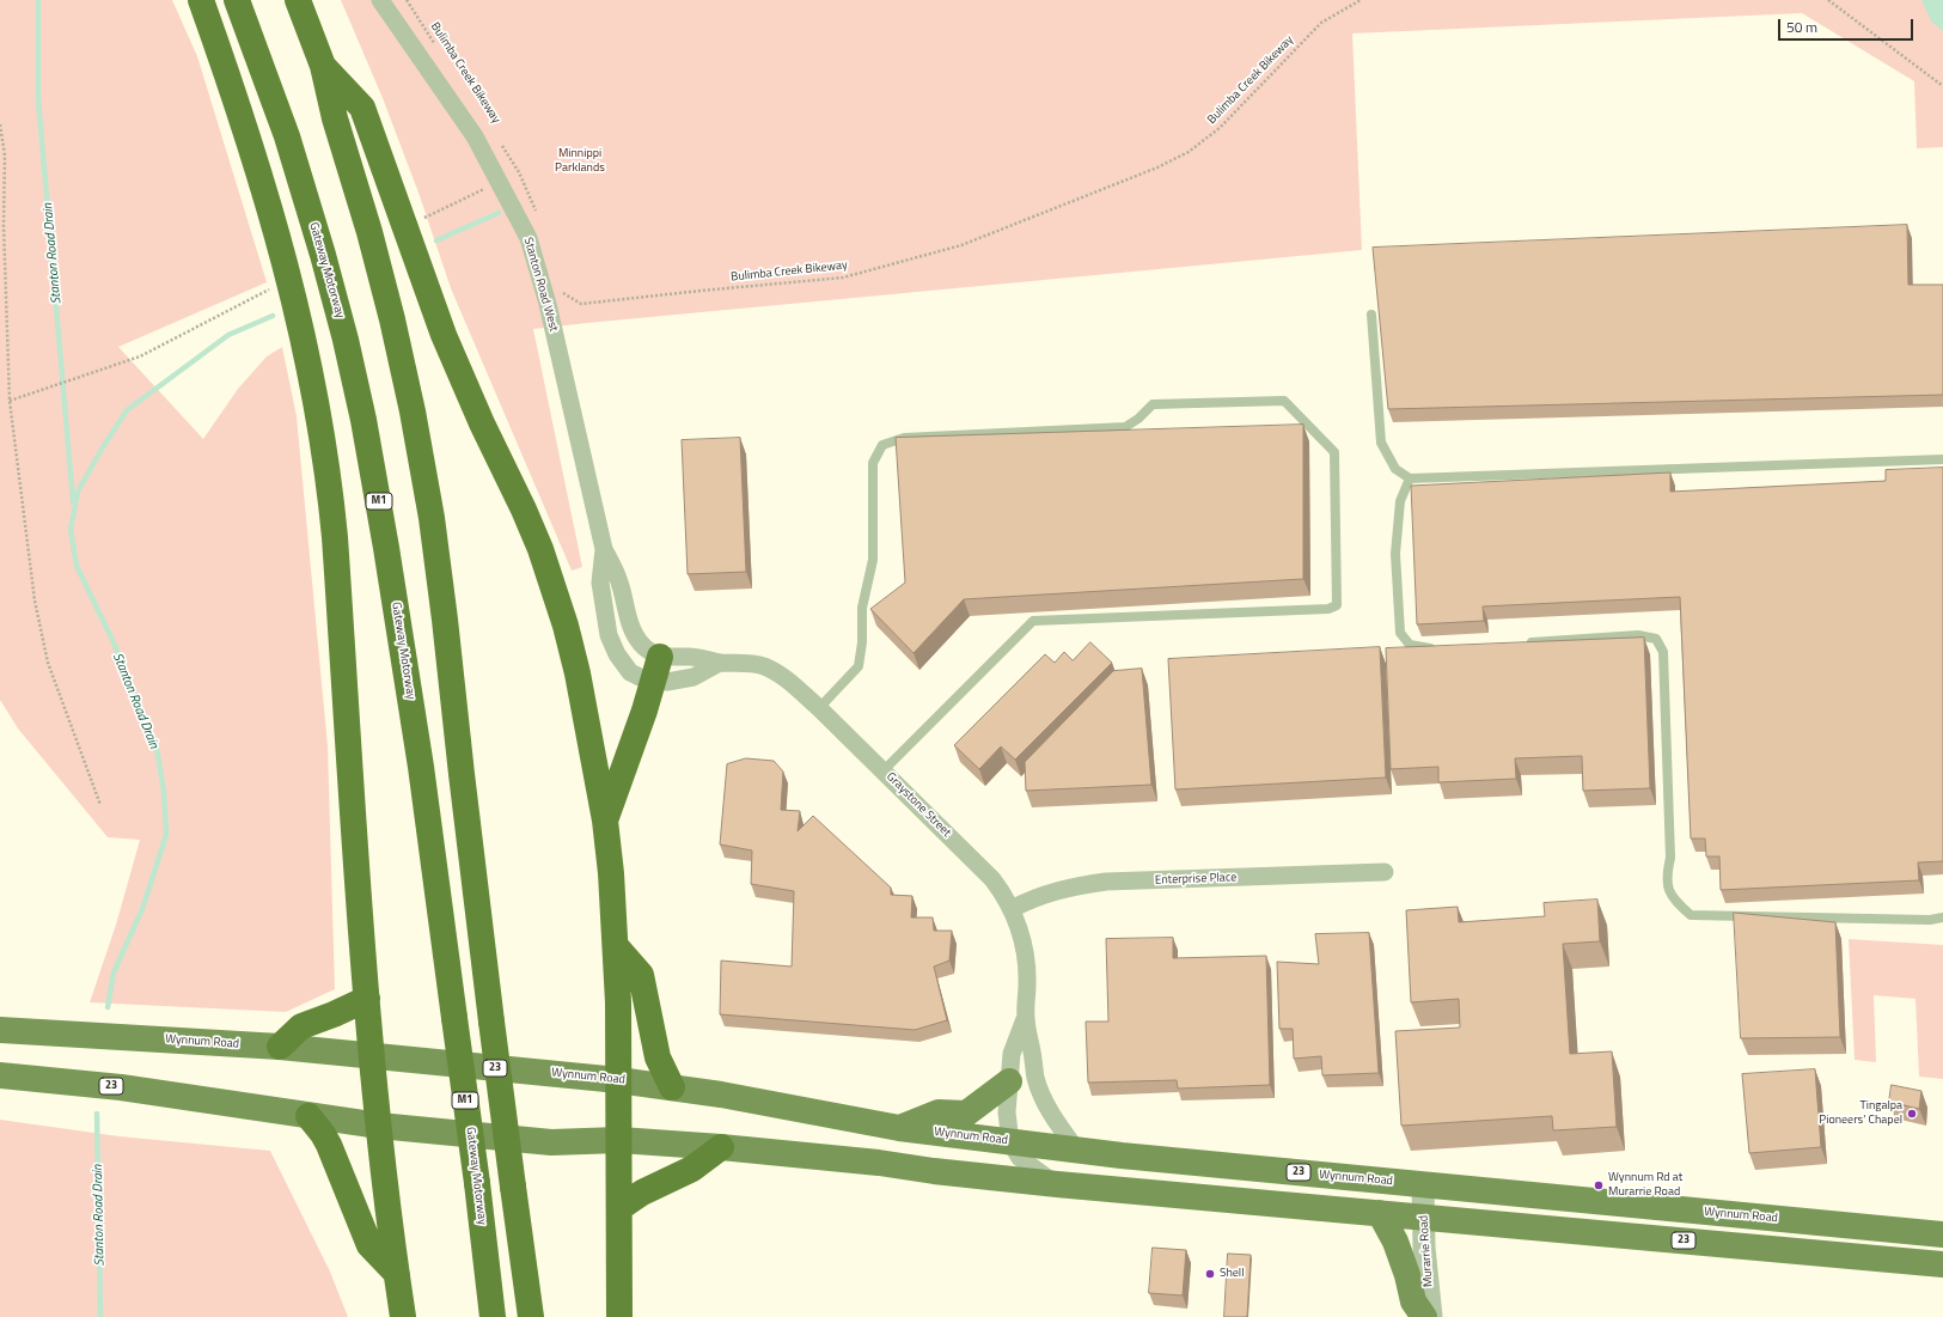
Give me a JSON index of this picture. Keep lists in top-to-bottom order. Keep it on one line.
{"streets":{"highway":["Gateway Motorway","M1"],"main road":["Wynnum Road","23"],"street":["Stanton Road West","Graystone Street","Enterprise Place","Murarrie Road"],"path":["Bulimba Creek Bikeway"]},"crossings":[["Stanton Road West","Graystone Street"],["Graystone Street","Enterprise Place"],["Graystone Street","Wynnum Road"],["Graystone Street","23"],["Wynnum Road","Murarrie Road"],["23","Murarrie Road"]],"water":["Stanton Road Drain"],"parks":["Minnippi Parklands"],"places":["Tingalpa Pioneers' Chapel","Wynnum Rd at Murarrie Road","Shell"],"scale_bar":"50 m"}
